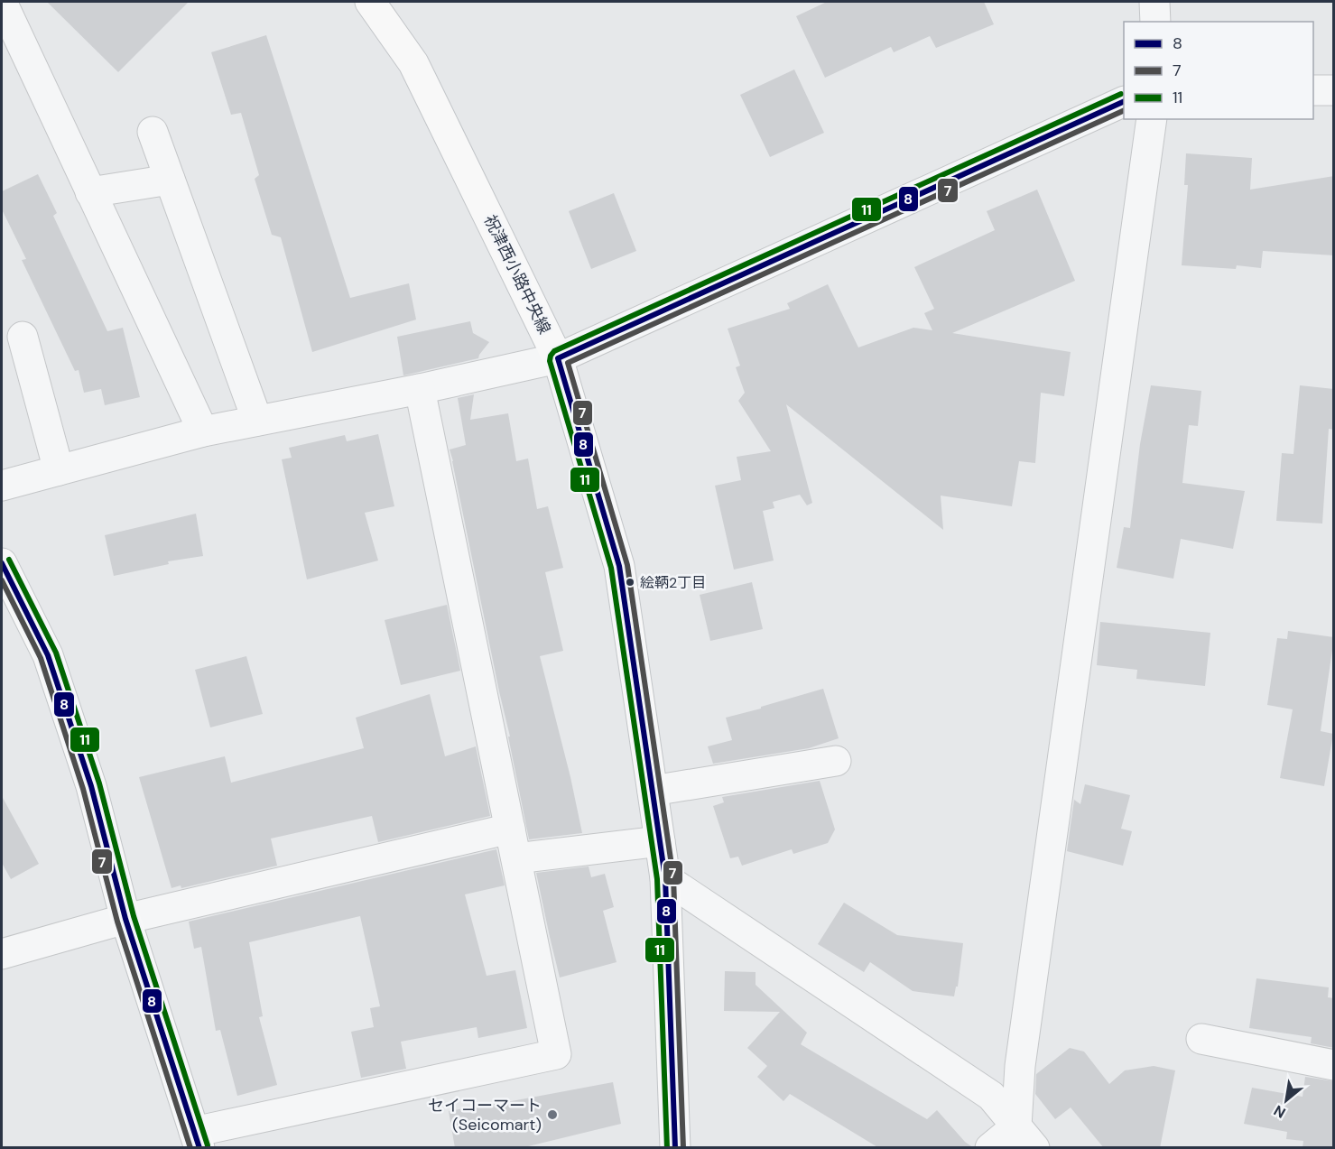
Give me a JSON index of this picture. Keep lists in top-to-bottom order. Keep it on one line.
{"streets":{"main road":["祝津西小路中央線"]},"places":["絵鞆2丁目","セイコーマート (Seicomart)"],"lines":["transit line 11","transit line 8","transit line 7"],"legend":["8","7","11"],"north":"bottom left"}
